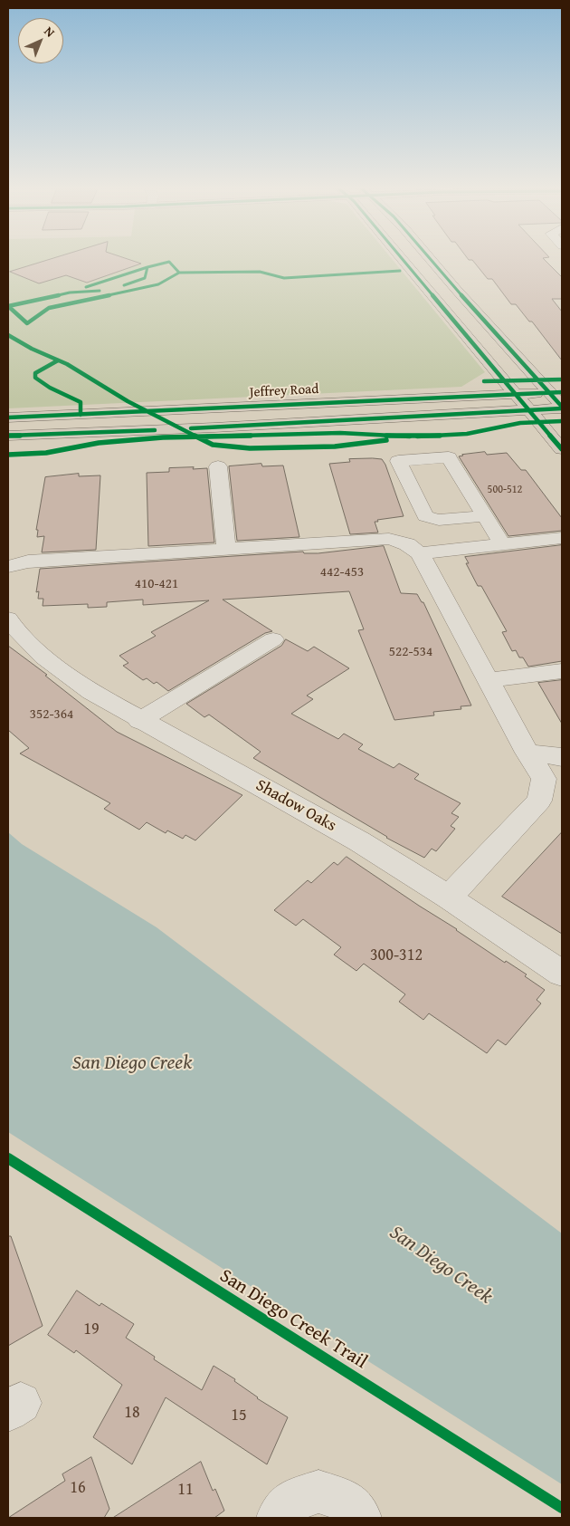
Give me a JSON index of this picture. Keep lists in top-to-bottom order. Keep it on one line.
{"streets":{"main road":["Jeffrey Road"],"street":["Shadow Oaks"],"cycle path":["San Diego Creek Trail"]},"water":["San Diego Creek"],"house_numbers":["500-512","442-453","410-421","522-534","352-364","300-312","19","18","15","16","11"],"north":"top right"}
